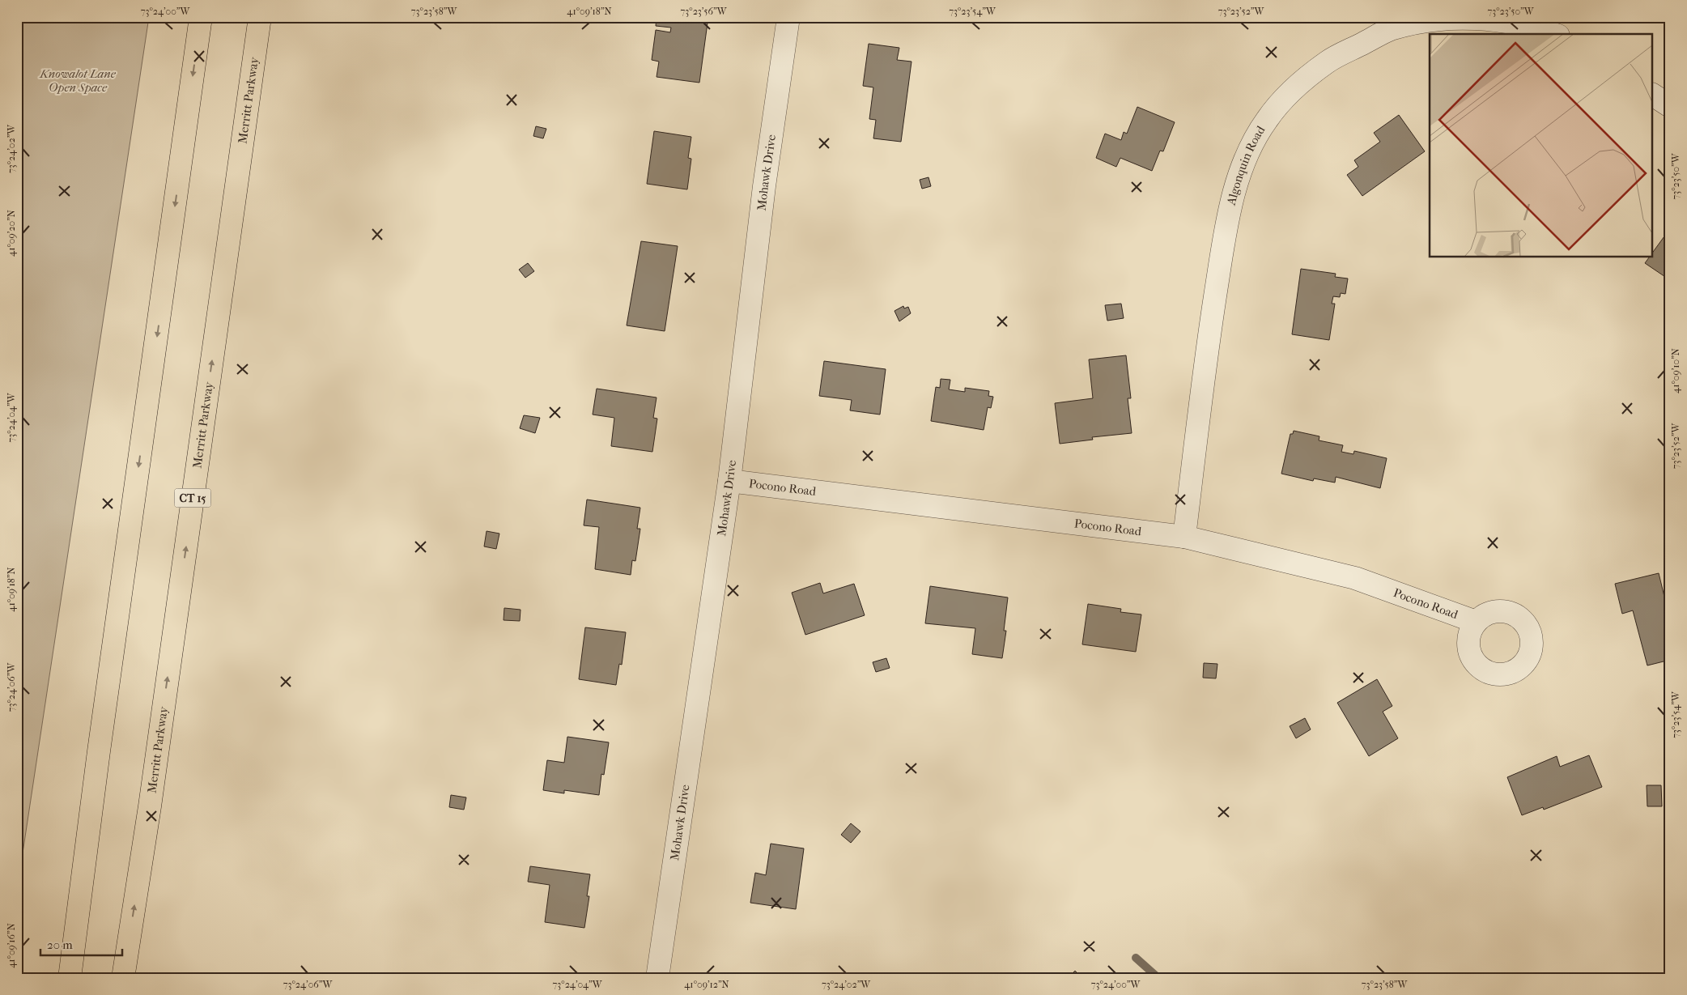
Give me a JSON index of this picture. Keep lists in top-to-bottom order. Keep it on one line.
{"streets":{"highway":["Merritt Parkway","CT 15"],"street":["Algonquin Road","Mohawk Drive","Pocono Road"]},"crossings":[["Algonquin Road","Pocono Road"],["Mohawk Drive","Pocono Road"]],"parks":["Knowalot Lane Open Space"],"scale_bar":"20 m","coordinates":["73°24'00\"W","73°23'58\"W","41°09'18\"N","73°23'56\"W","73°23'54\"W","73°23'52\"W","73°23'50\"W","73°24'02\"W","41°09'20\"N","41°09'10\"N","73°24'04\"W","73°24'06\"W","41°09'16\"N","41°09'12\"N"]}
